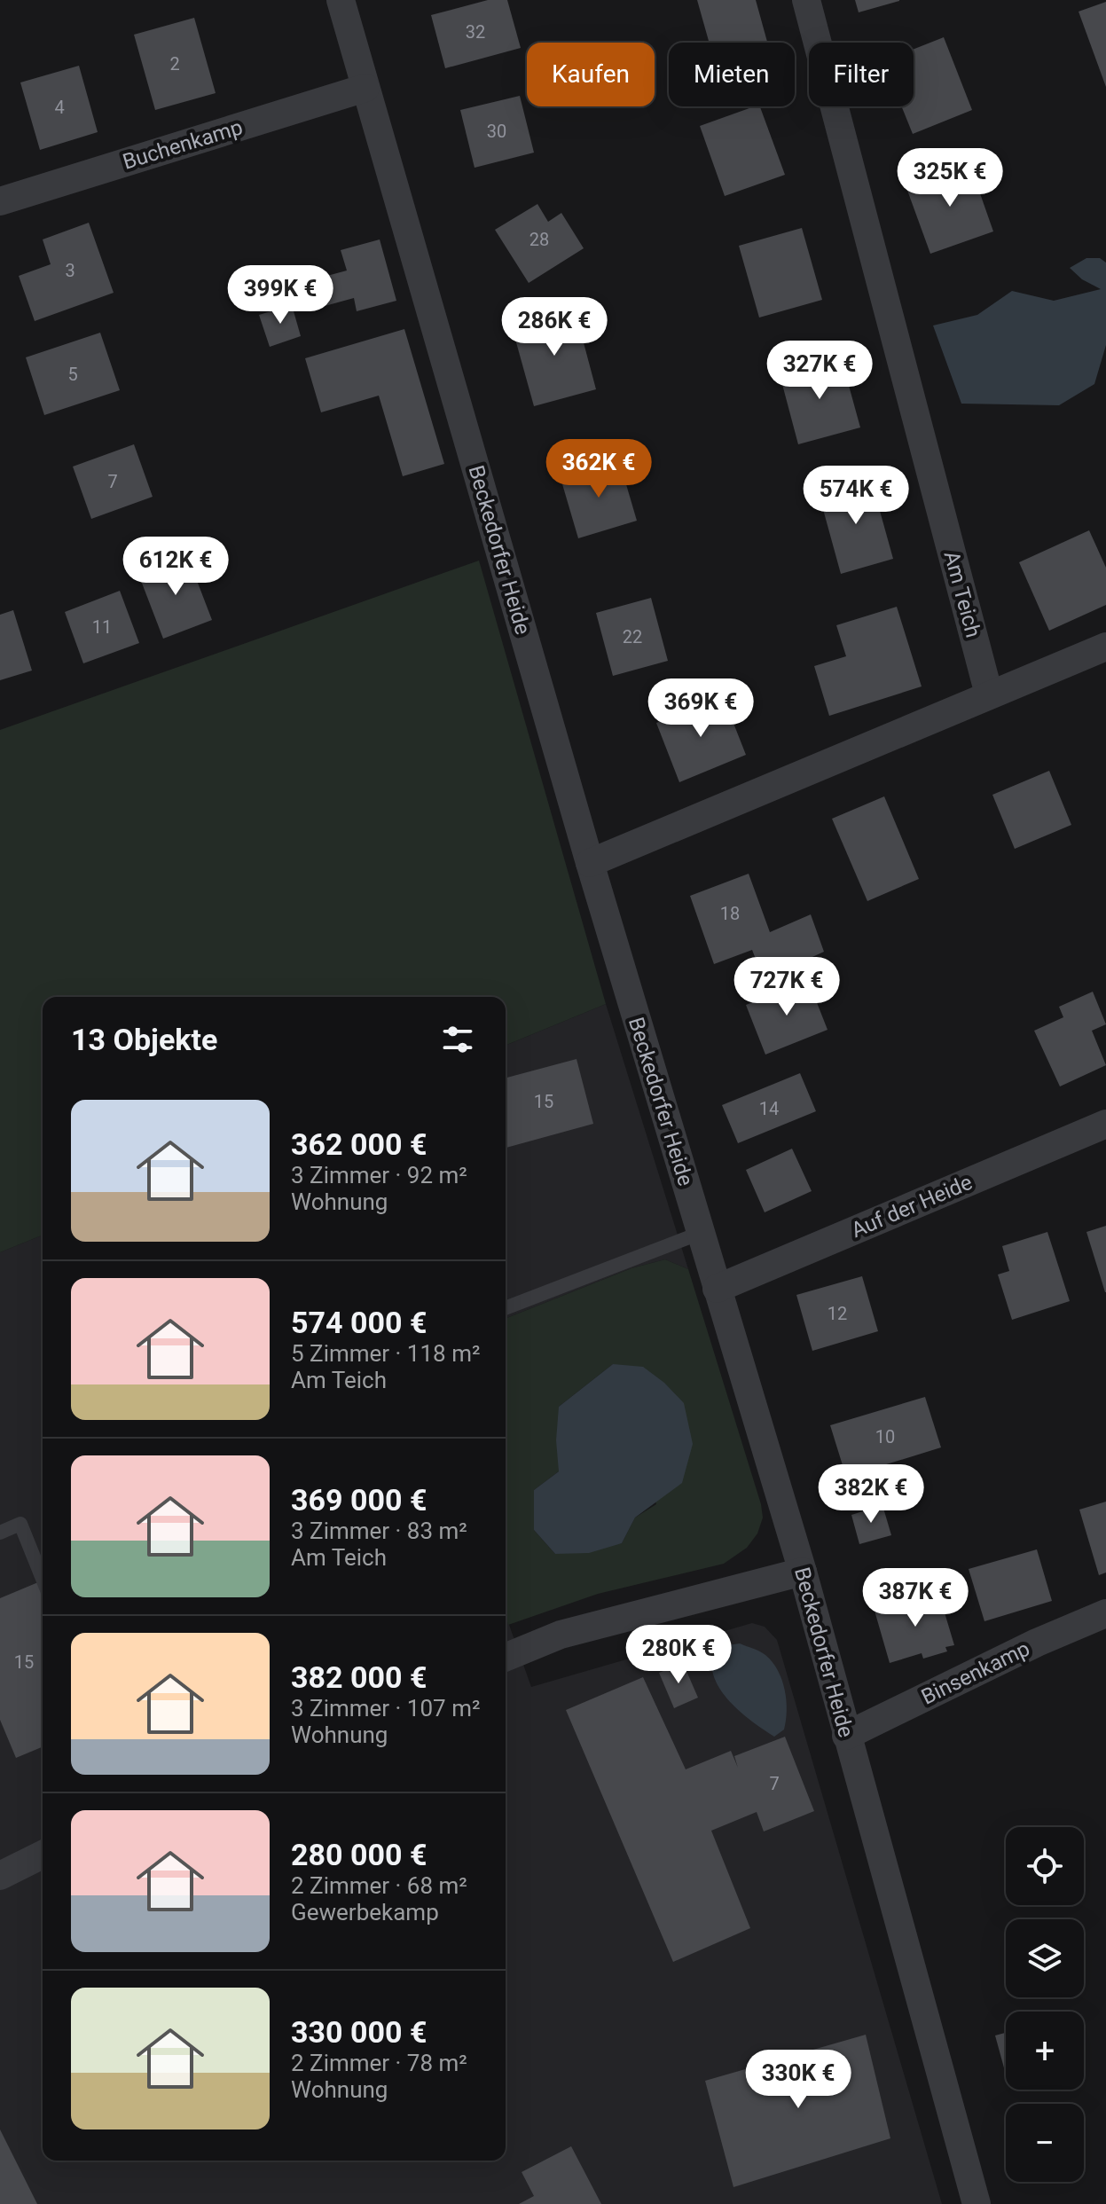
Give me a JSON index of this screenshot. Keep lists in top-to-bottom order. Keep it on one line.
{"streets":{"street":["Buchenkamp","Beckedorfer Heide","Am Teich","Auf der Heide","Binsenkamp"]},"crossings":[["Buchenkamp","Beckedorfer Heide"],["Beckedorfer Heide","Auf der Heide"],["Beckedorfer Heide","Binsenkamp"]],"house_numbers":["32","2","4","30","28","3","5","7","11","22","18","15","14","12","10","15","7"],"page":{"chip":["Kaufen","Mieten","Filter"],"price":["325K €","399K €","286K €","327K €","362K €","574K €","612K €","369K €","727K €","382K €","387K €","280K €","330K €"],"heading":"13 Objekte","list":[{"name":"362 000 €","note":"3 Zimmer · 92 m² · Wohnung"},{"name":"574 000 €","note":"5 Zimmer · 118 m² · Am Teich"},{"name":"369 000 €","note":"3 Zimmer · 83 m² · Am Teich"},{"name":"382 000 €","note":"3 Zimmer · 107 m² · Wohnung"},{"name":"280 000 €","note":"2 Zimmer · 68 m² · Gewerbekamp"},{"name":"330 000 €","note":"2 Zimmer · 78 m² · Wohnung"}],"map_buttons":["+","−"]}}
